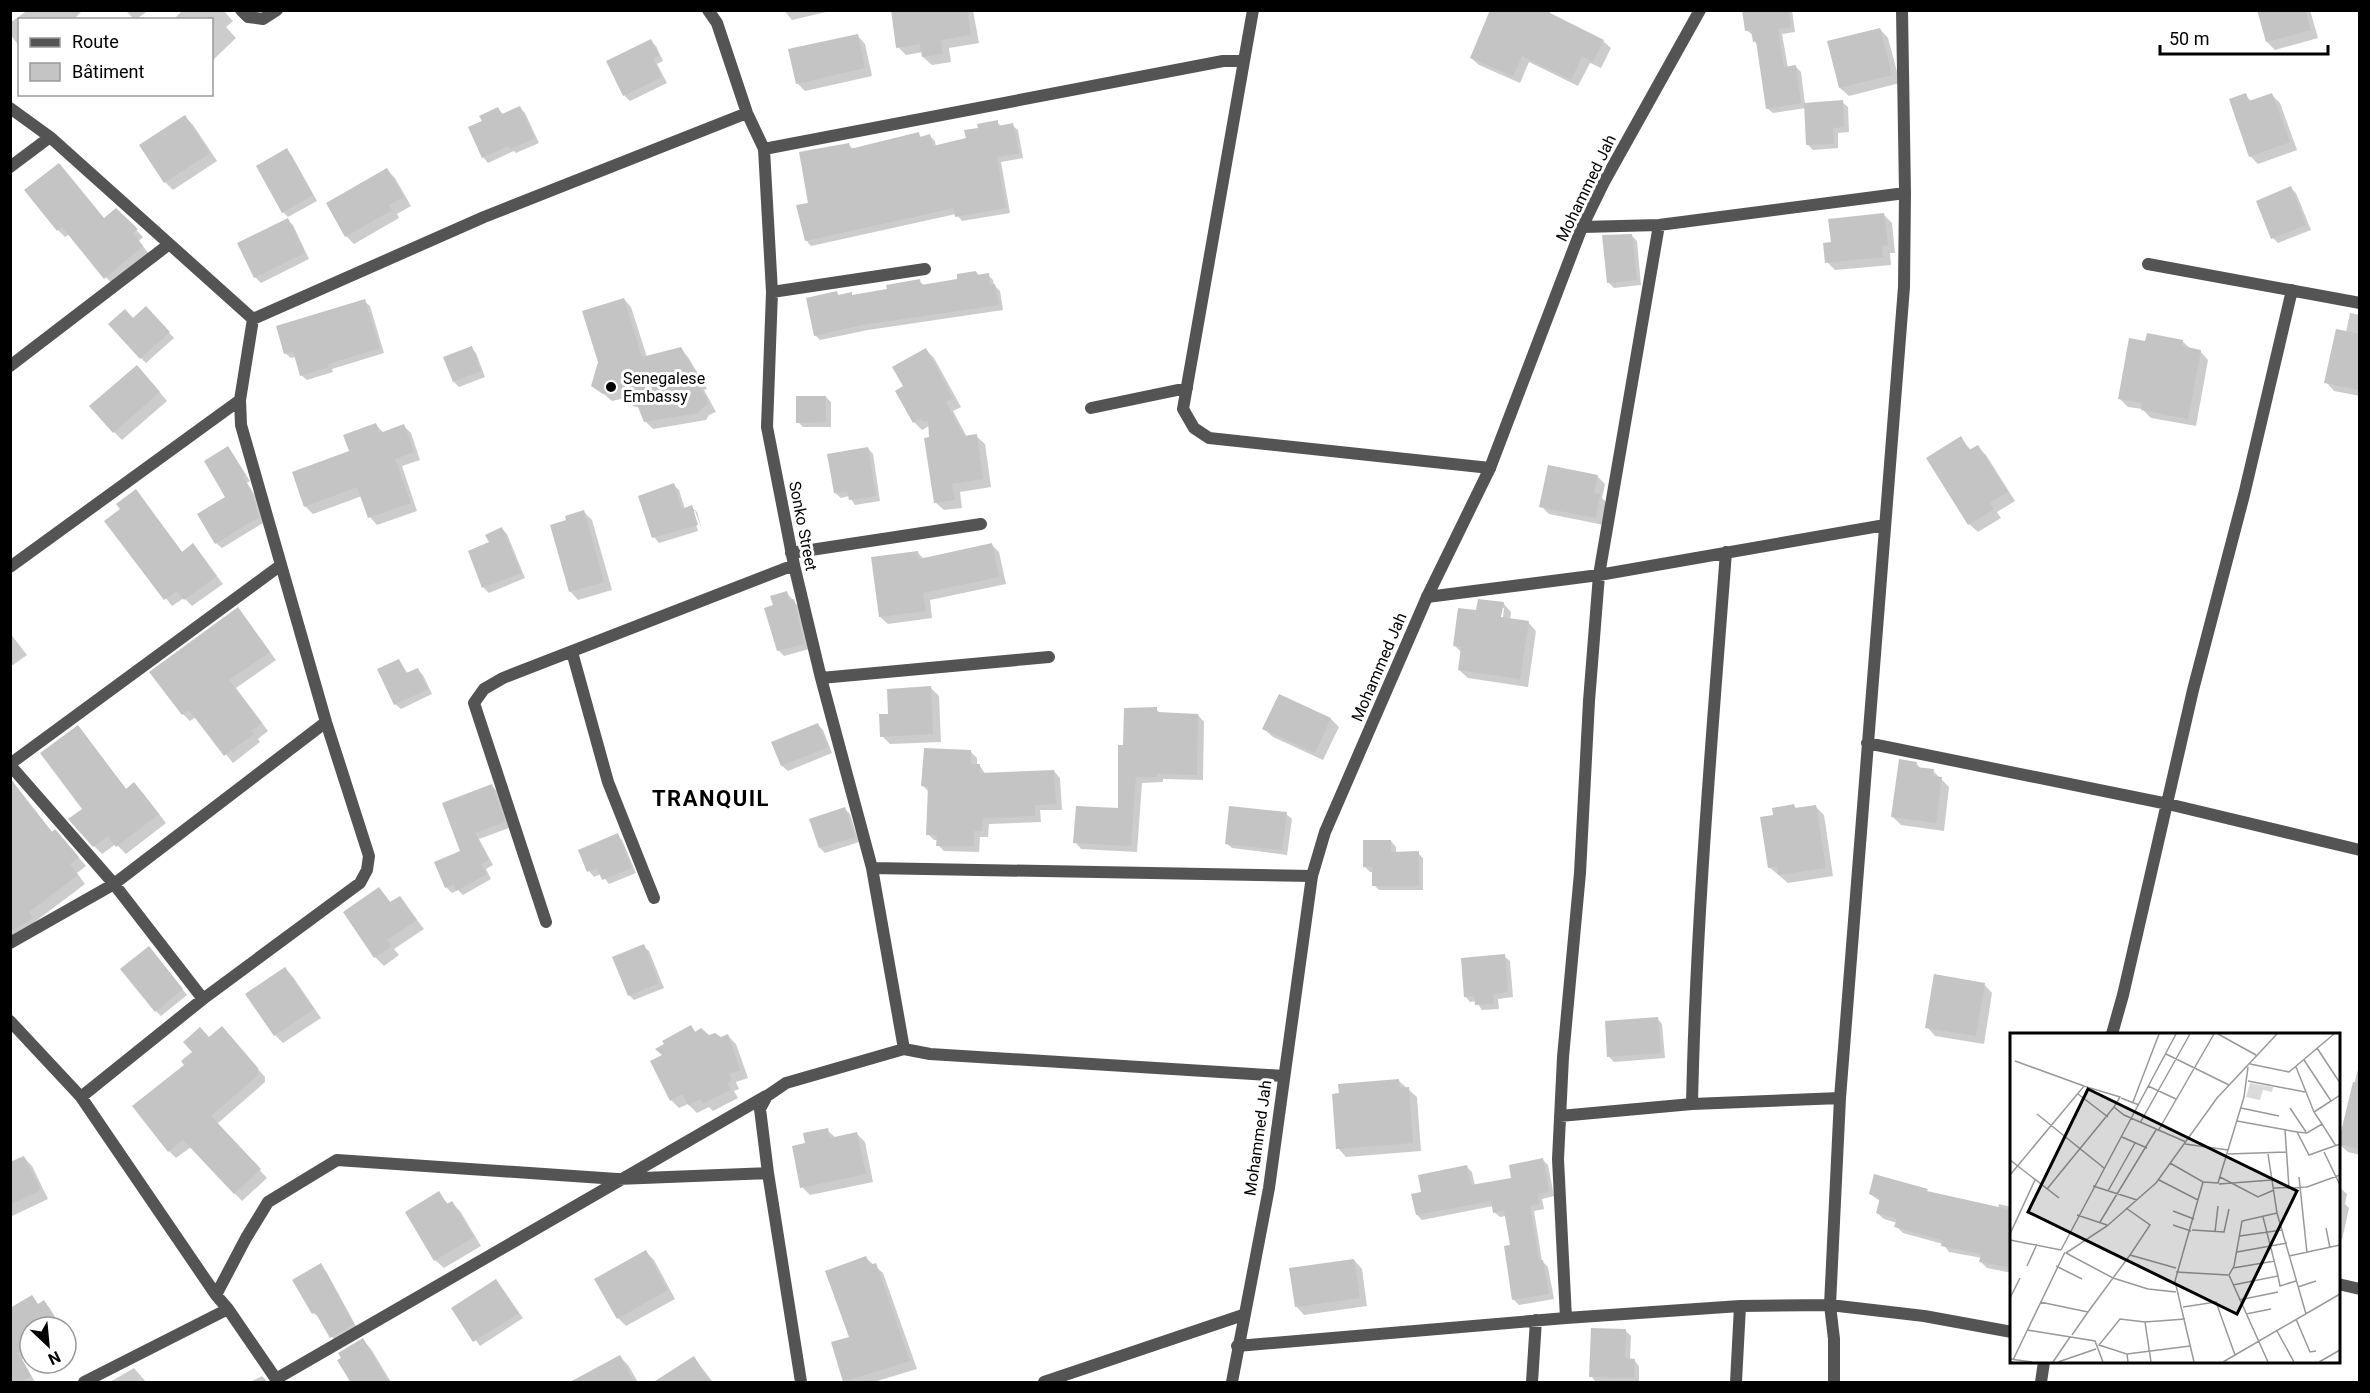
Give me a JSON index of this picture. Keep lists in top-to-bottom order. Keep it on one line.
{"streets":{"street":["Mohammed Jah","Sonko Street"]},"districts":["TRANQUIL"],"places":["Senegalese Embassy"],"legend":["Route","Bâtiment"],"scale_bar":"50 m","north":"bottom right"}
